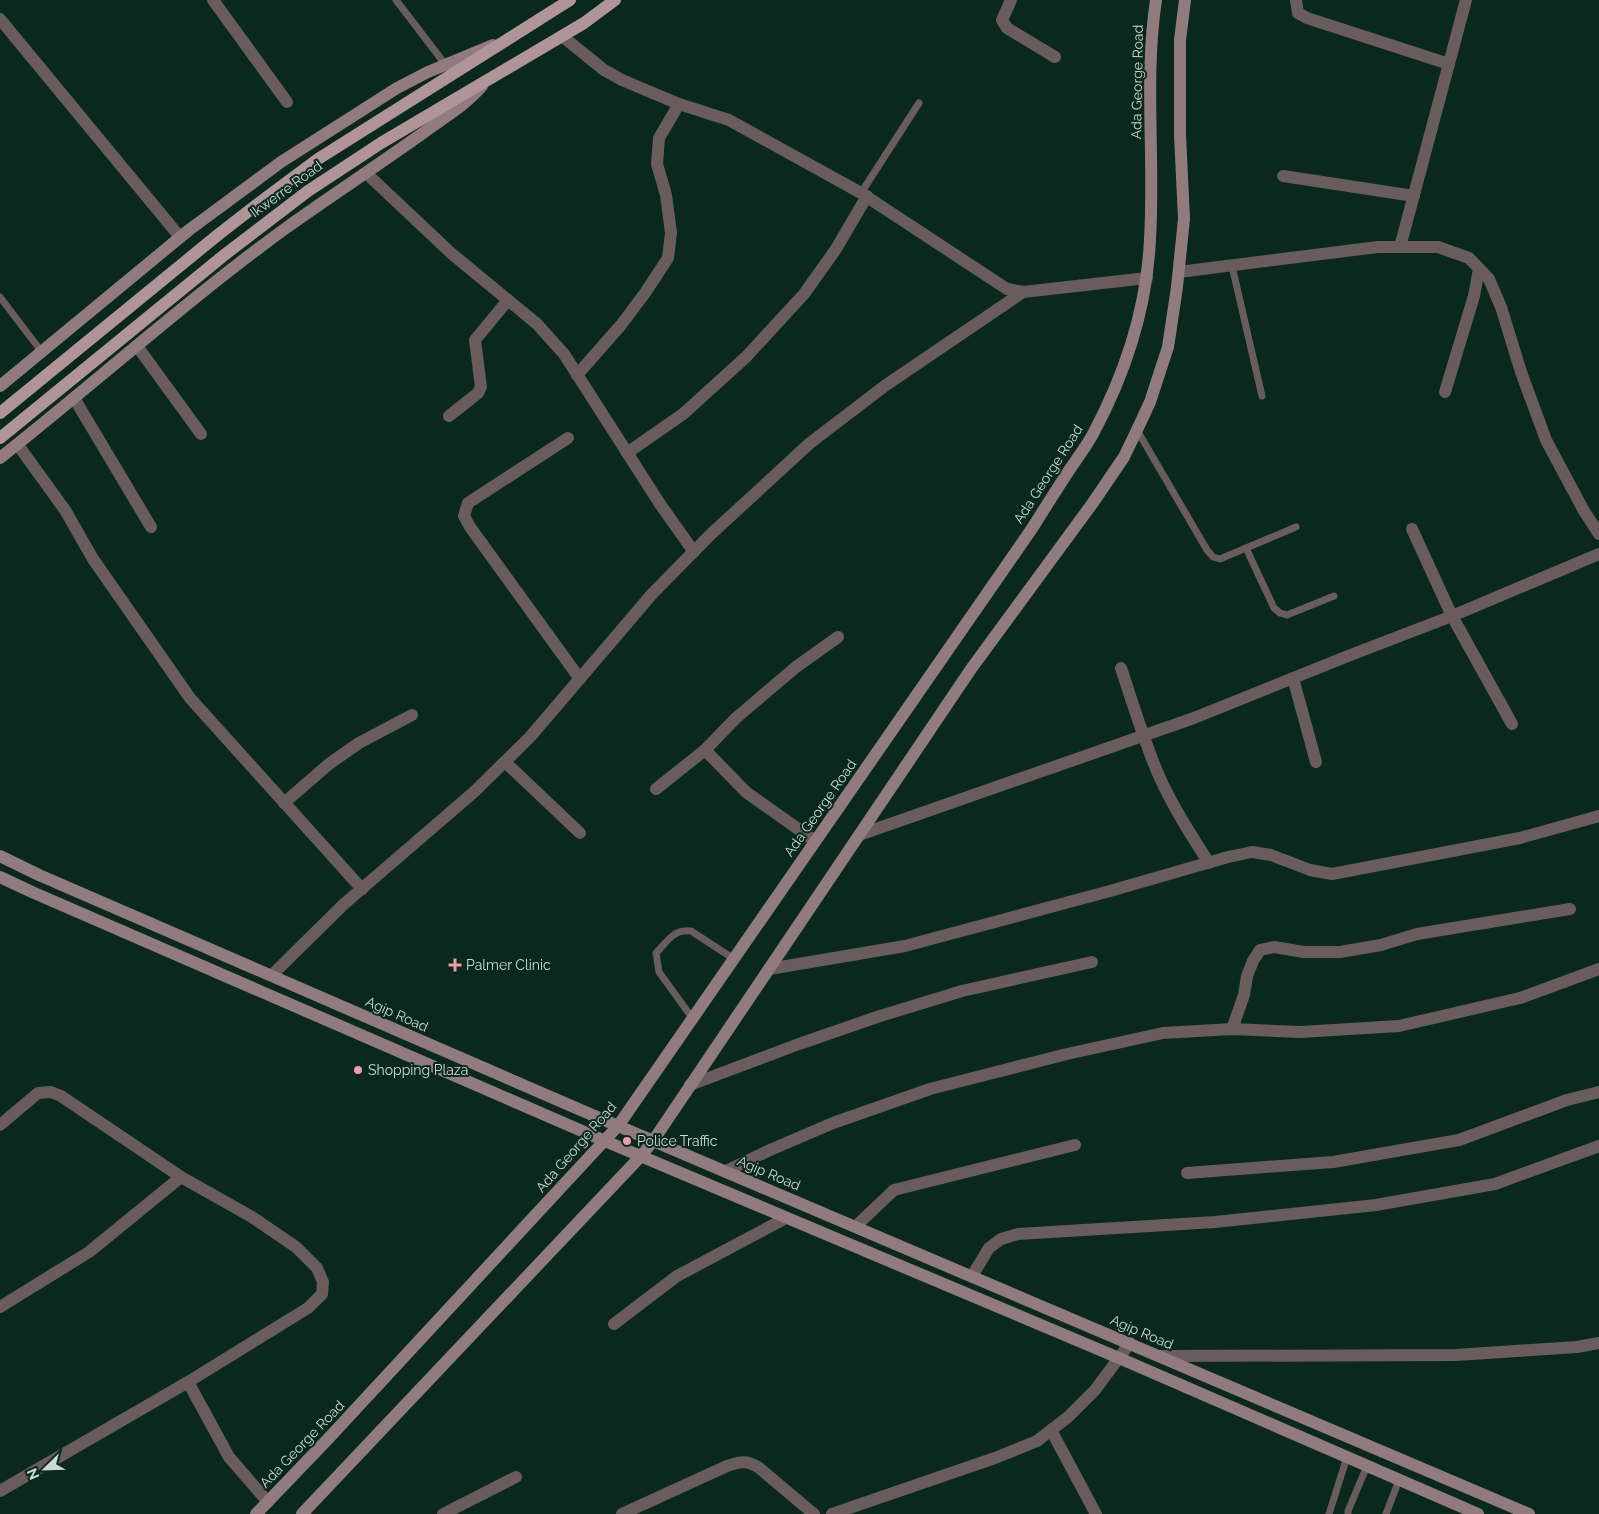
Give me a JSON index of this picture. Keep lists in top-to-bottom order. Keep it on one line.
{"streets":{"main road":["Ikwerre Road"],"street":["Ada George Road","Agip Road"]},"crossings":[["Ada George Road","Agip Road"]],"places":{"health":["Palmer Clinic"],"other":["Shopping Plaza","Police Traffic"]},"north":"bottom left"}
